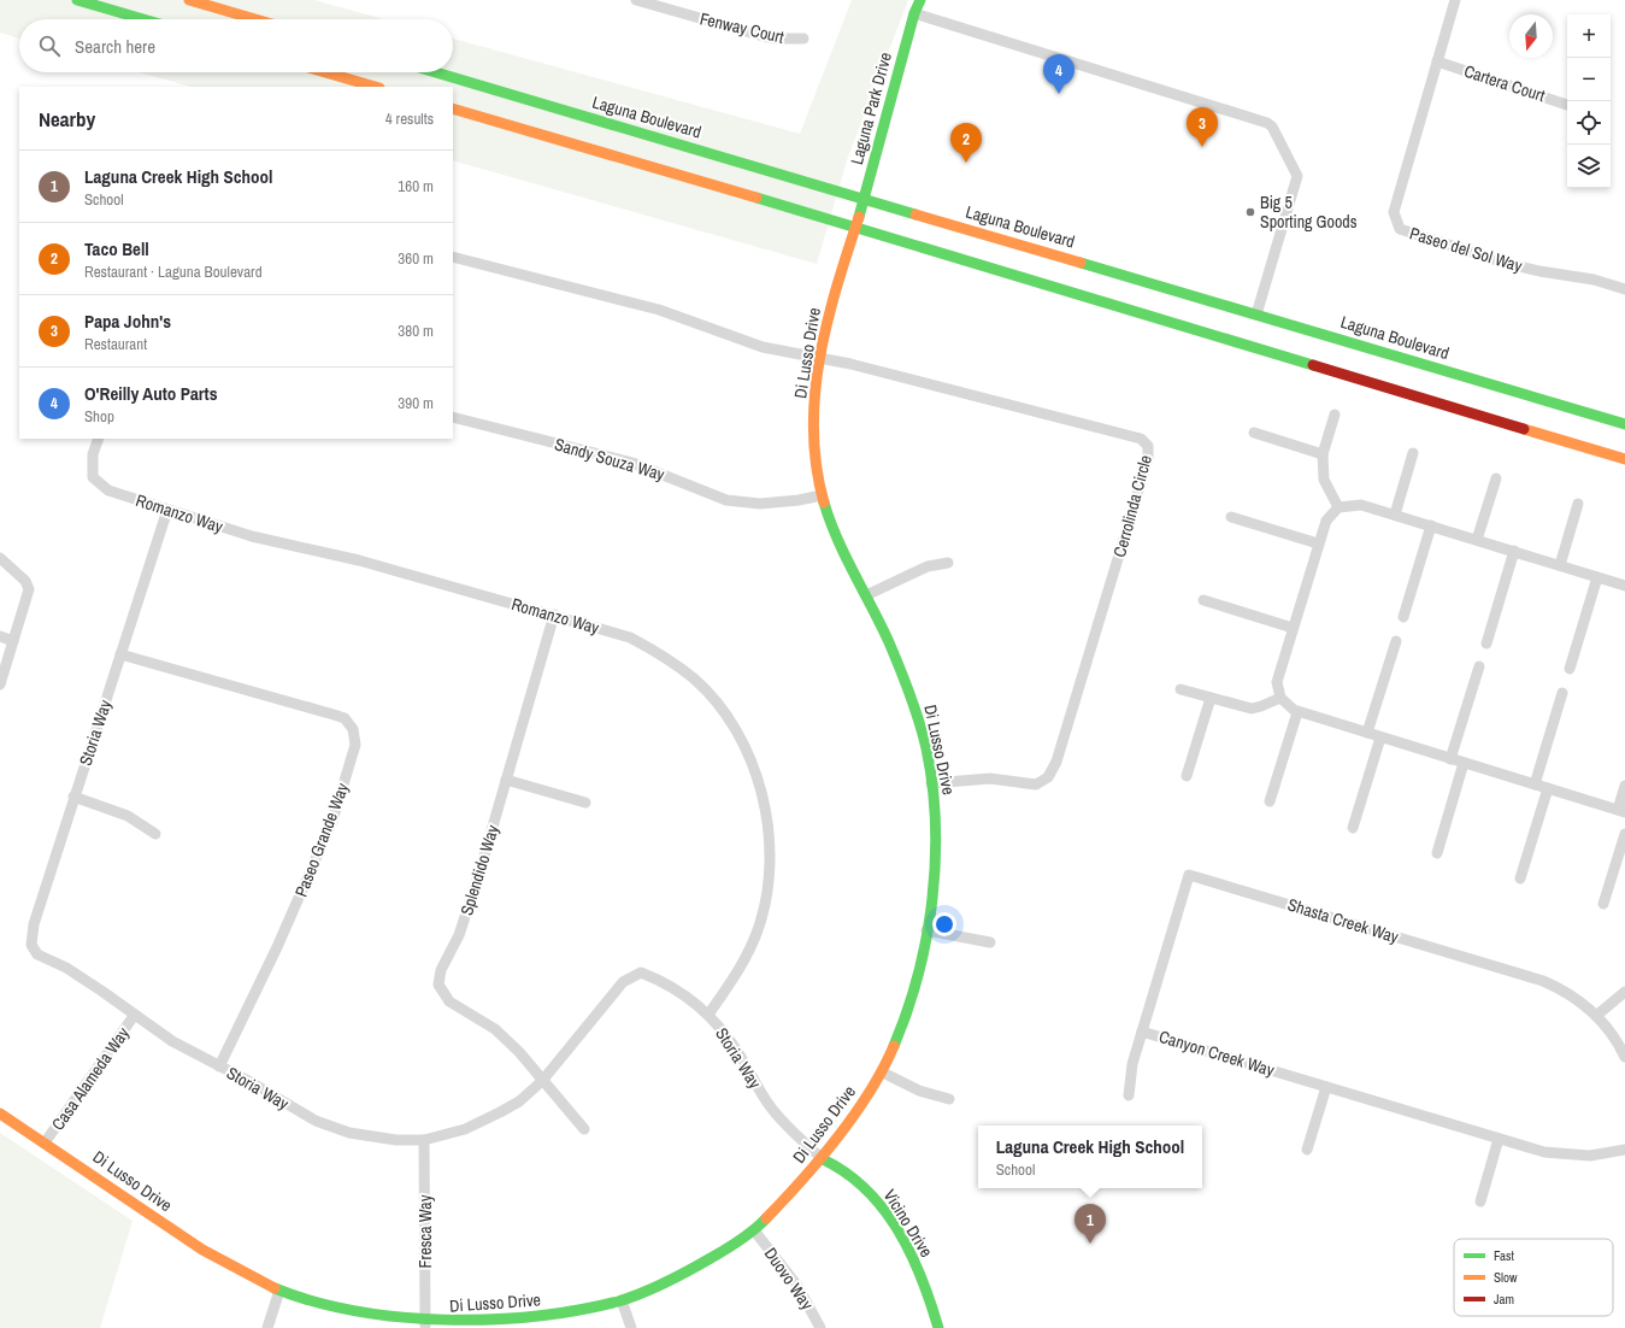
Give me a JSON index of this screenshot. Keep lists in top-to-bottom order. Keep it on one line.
{"streets":{"main road":["Laguna Park Drive","Laguna Boulevard","Di Lusso Drive","Vicino Drive"],"street":["Fenway Court","Cartera Court","Paseo del Sol Way","Sandy Souza Way","Cerrolinda Circle","Romanzo Way","Storia Way","Paseo Grande Way","Splendido Way","Shasta Creek Way","Canyon Creek Way","Casa Alameda Way","Fresca Way","Duovo Way"]},"crossings":[["Cartera Court","Paseo del Sol Way"],["Laguna Park Drive","Laguna Boulevard"],["Laguna Park Drive","Di Lusso Drive"],["Di Lusso Drive","Sandy Souza Way"],["Di Lusso Drive","Cerrolinda Circle"],["Di Lusso Drive","Storia Way"],["Di Lusso Drive","Casa Alameda Way"],["Di Lusso Drive","Vicino Drive"],["Di Lusso Drive","Fresca Way"],["Di Lusso Drive","Duovo Way"],["Romanzo Way","Storia Way"],["Romanzo Way","Splendido Way"],["Storia Way","Paseo Grande Way"],["Storia Way","Splendido Way"],["Storia Way","Casa Alameda Way"],["Storia Way","Vicino Drive"],["Storia Way","Fresca Way"],["Shasta Creek Way","Canyon Creek Way"]],"places":["Big 5 Sporting Goods"],"legend":["Fast","Slow","Jam"],"north":"bottom","page":{"map_buttons":["+","−"],"search":"Search here","pins":["4","3","2","1"],"heading":["Nearby","4 results"],"list":[{"mark":"1","name":"Laguna Creek High School","note":"School","value":"160 m"},{"mark":"2","name":"Taco Bell","note":"Restaurant · Laguna Boulevard","value":"360 m"},{"mark":"3","name":"Papa John's","note":"Restaurant","value":"380 m"},{"mark":"4","name":"O'Reilly Auto Parts","note":"Shop","value":"390 m"}],"popup":["Laguna Creek High School","School"]}}
